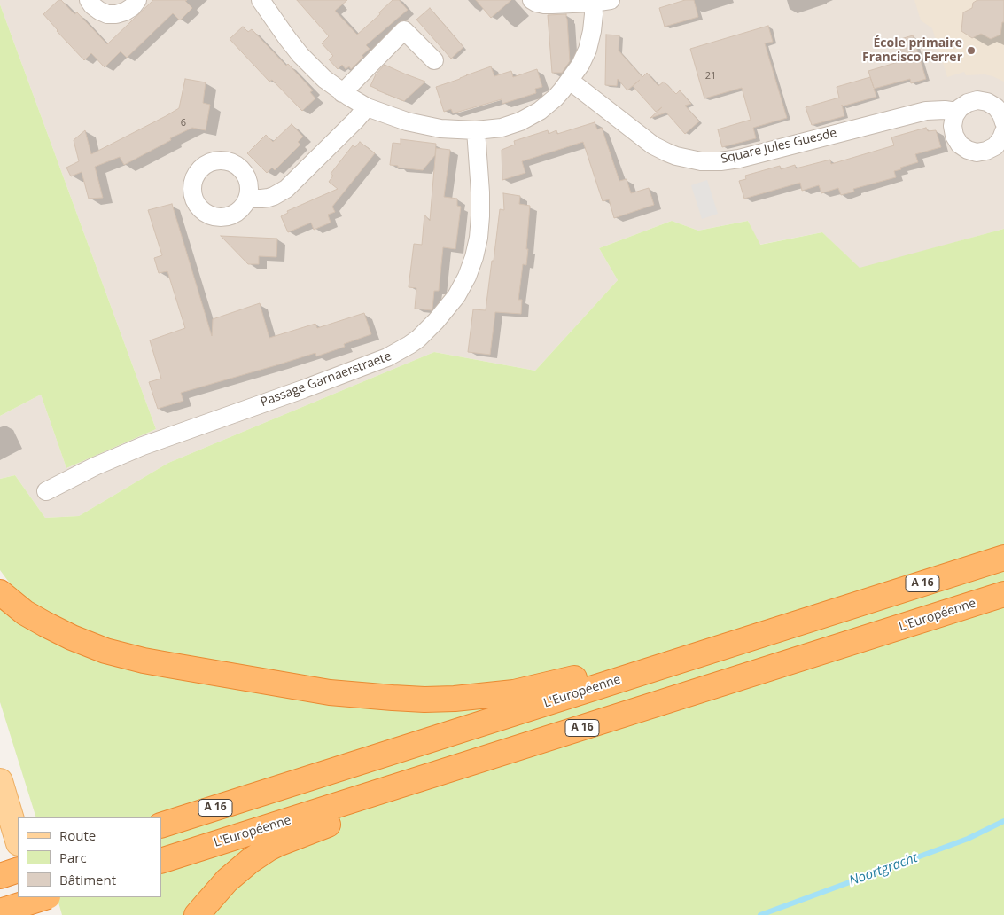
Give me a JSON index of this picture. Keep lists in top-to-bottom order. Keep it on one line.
{"streets":{"highway":["A 16","L'Européenne"],"street":["Square Jules Guesde","Passage Garnaerstraete"]},"water":["Noortgracht"],"places":["École primaire Francisco Ferrer"],"house_numbers":["21","6"],"legend":["Route","Parc","Bâtiment"]}
